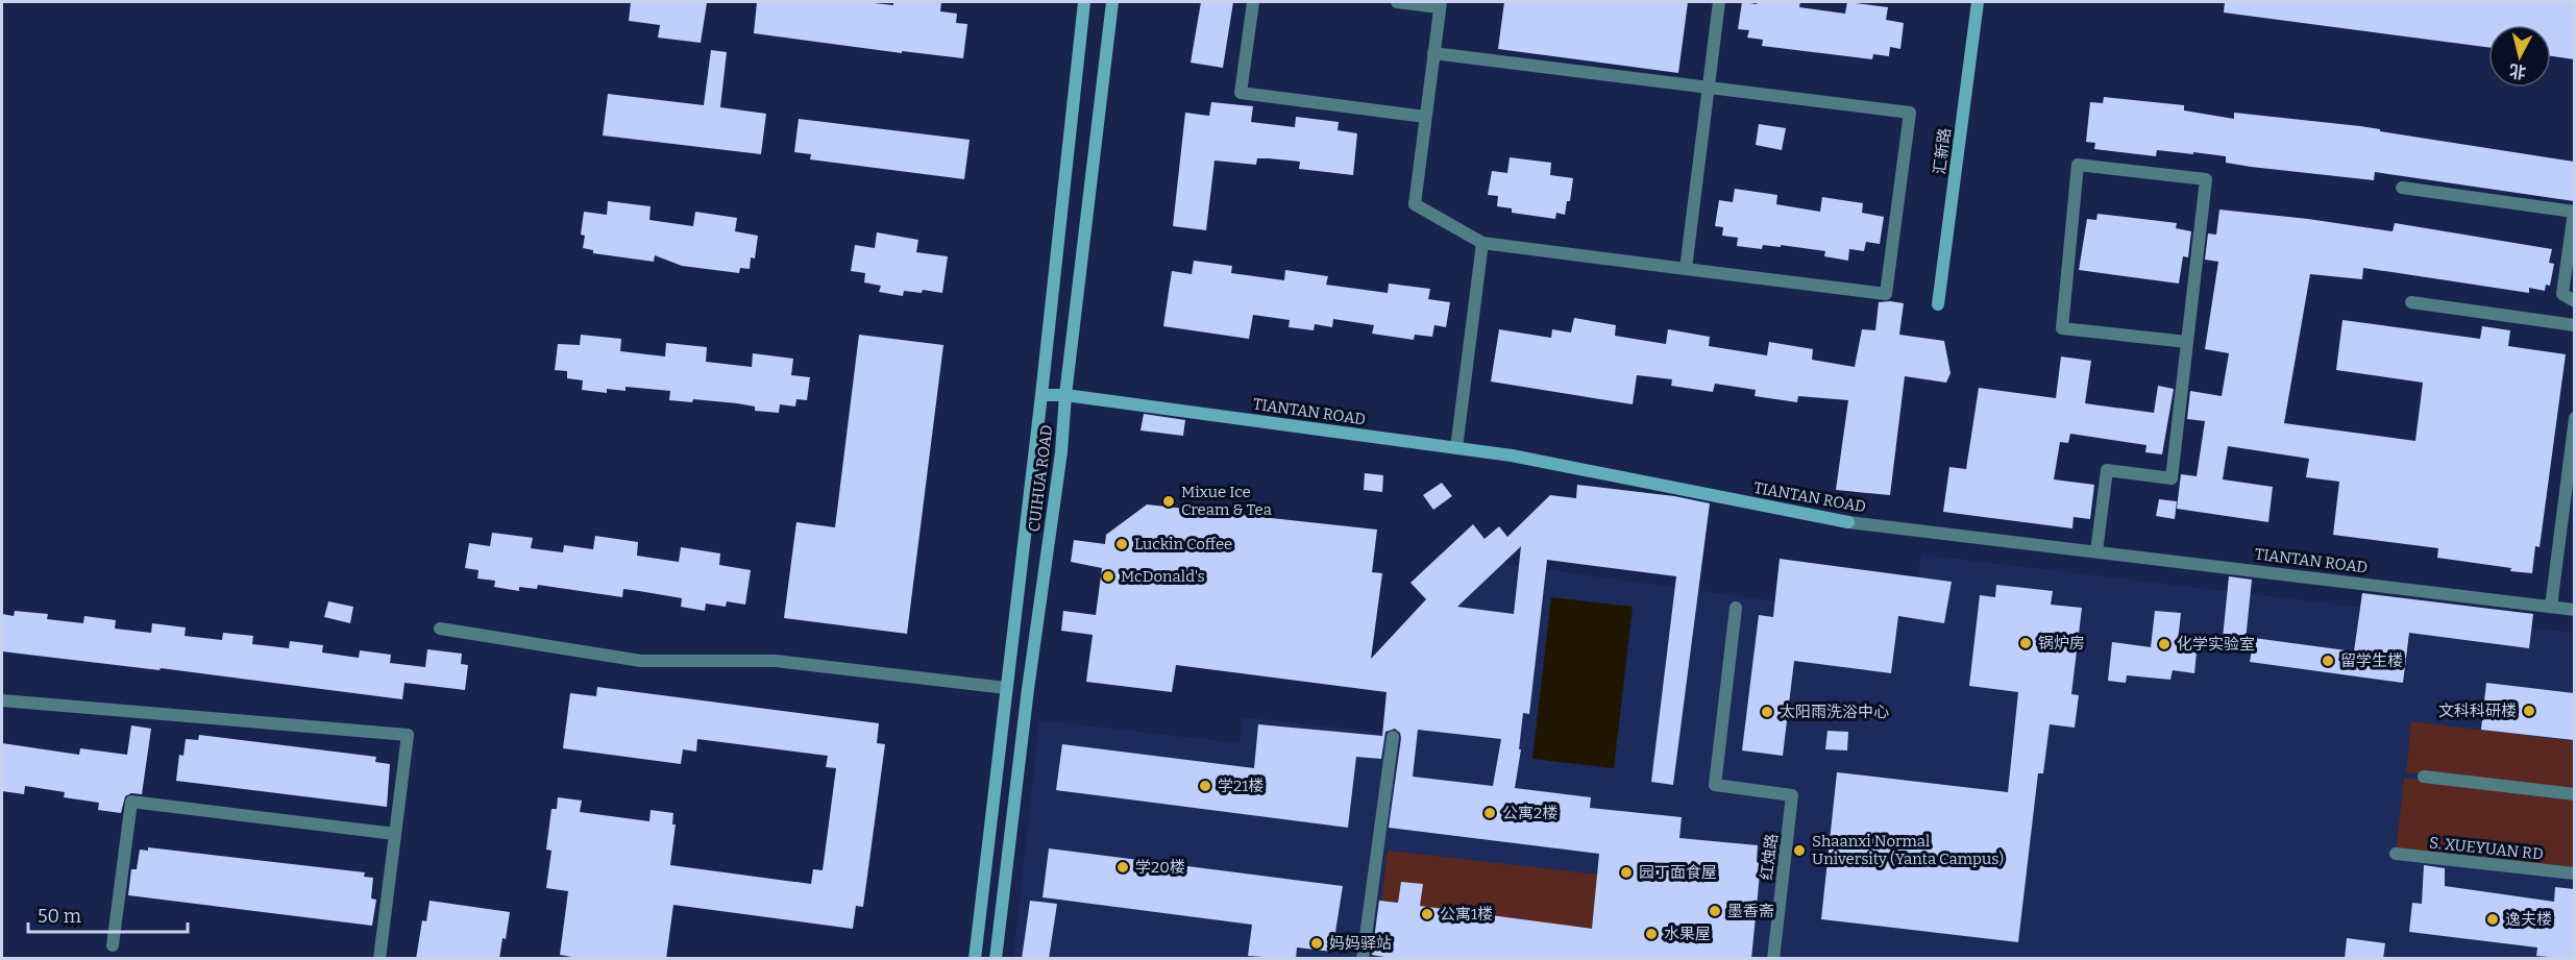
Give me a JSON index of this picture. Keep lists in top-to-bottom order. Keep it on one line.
{"streets":{"main road":["汇新路","TIANTAN ROAD","CUIHUA ROAD"],"street":["S. XUEYUAN RD","红烛路"]},"crossings":[["TIANTAN ROAD","CUIHUA ROAD"]],"places":["Mixue Ice Cream & Tea","Luckin Coffee","McDonald's","锅炉房","化学实验室","留学生楼","文科科研楼","太阳雨洗浴中心","学21楼","公寓2楼","Shaanxi Normal University (Yanta Campus)","学20楼","园丁面食屋","墨香斋","公寓1楼","逸夫楼","水果屋","妈妈驿站"],"scale_bar":"50 m","north":"bottom"}
